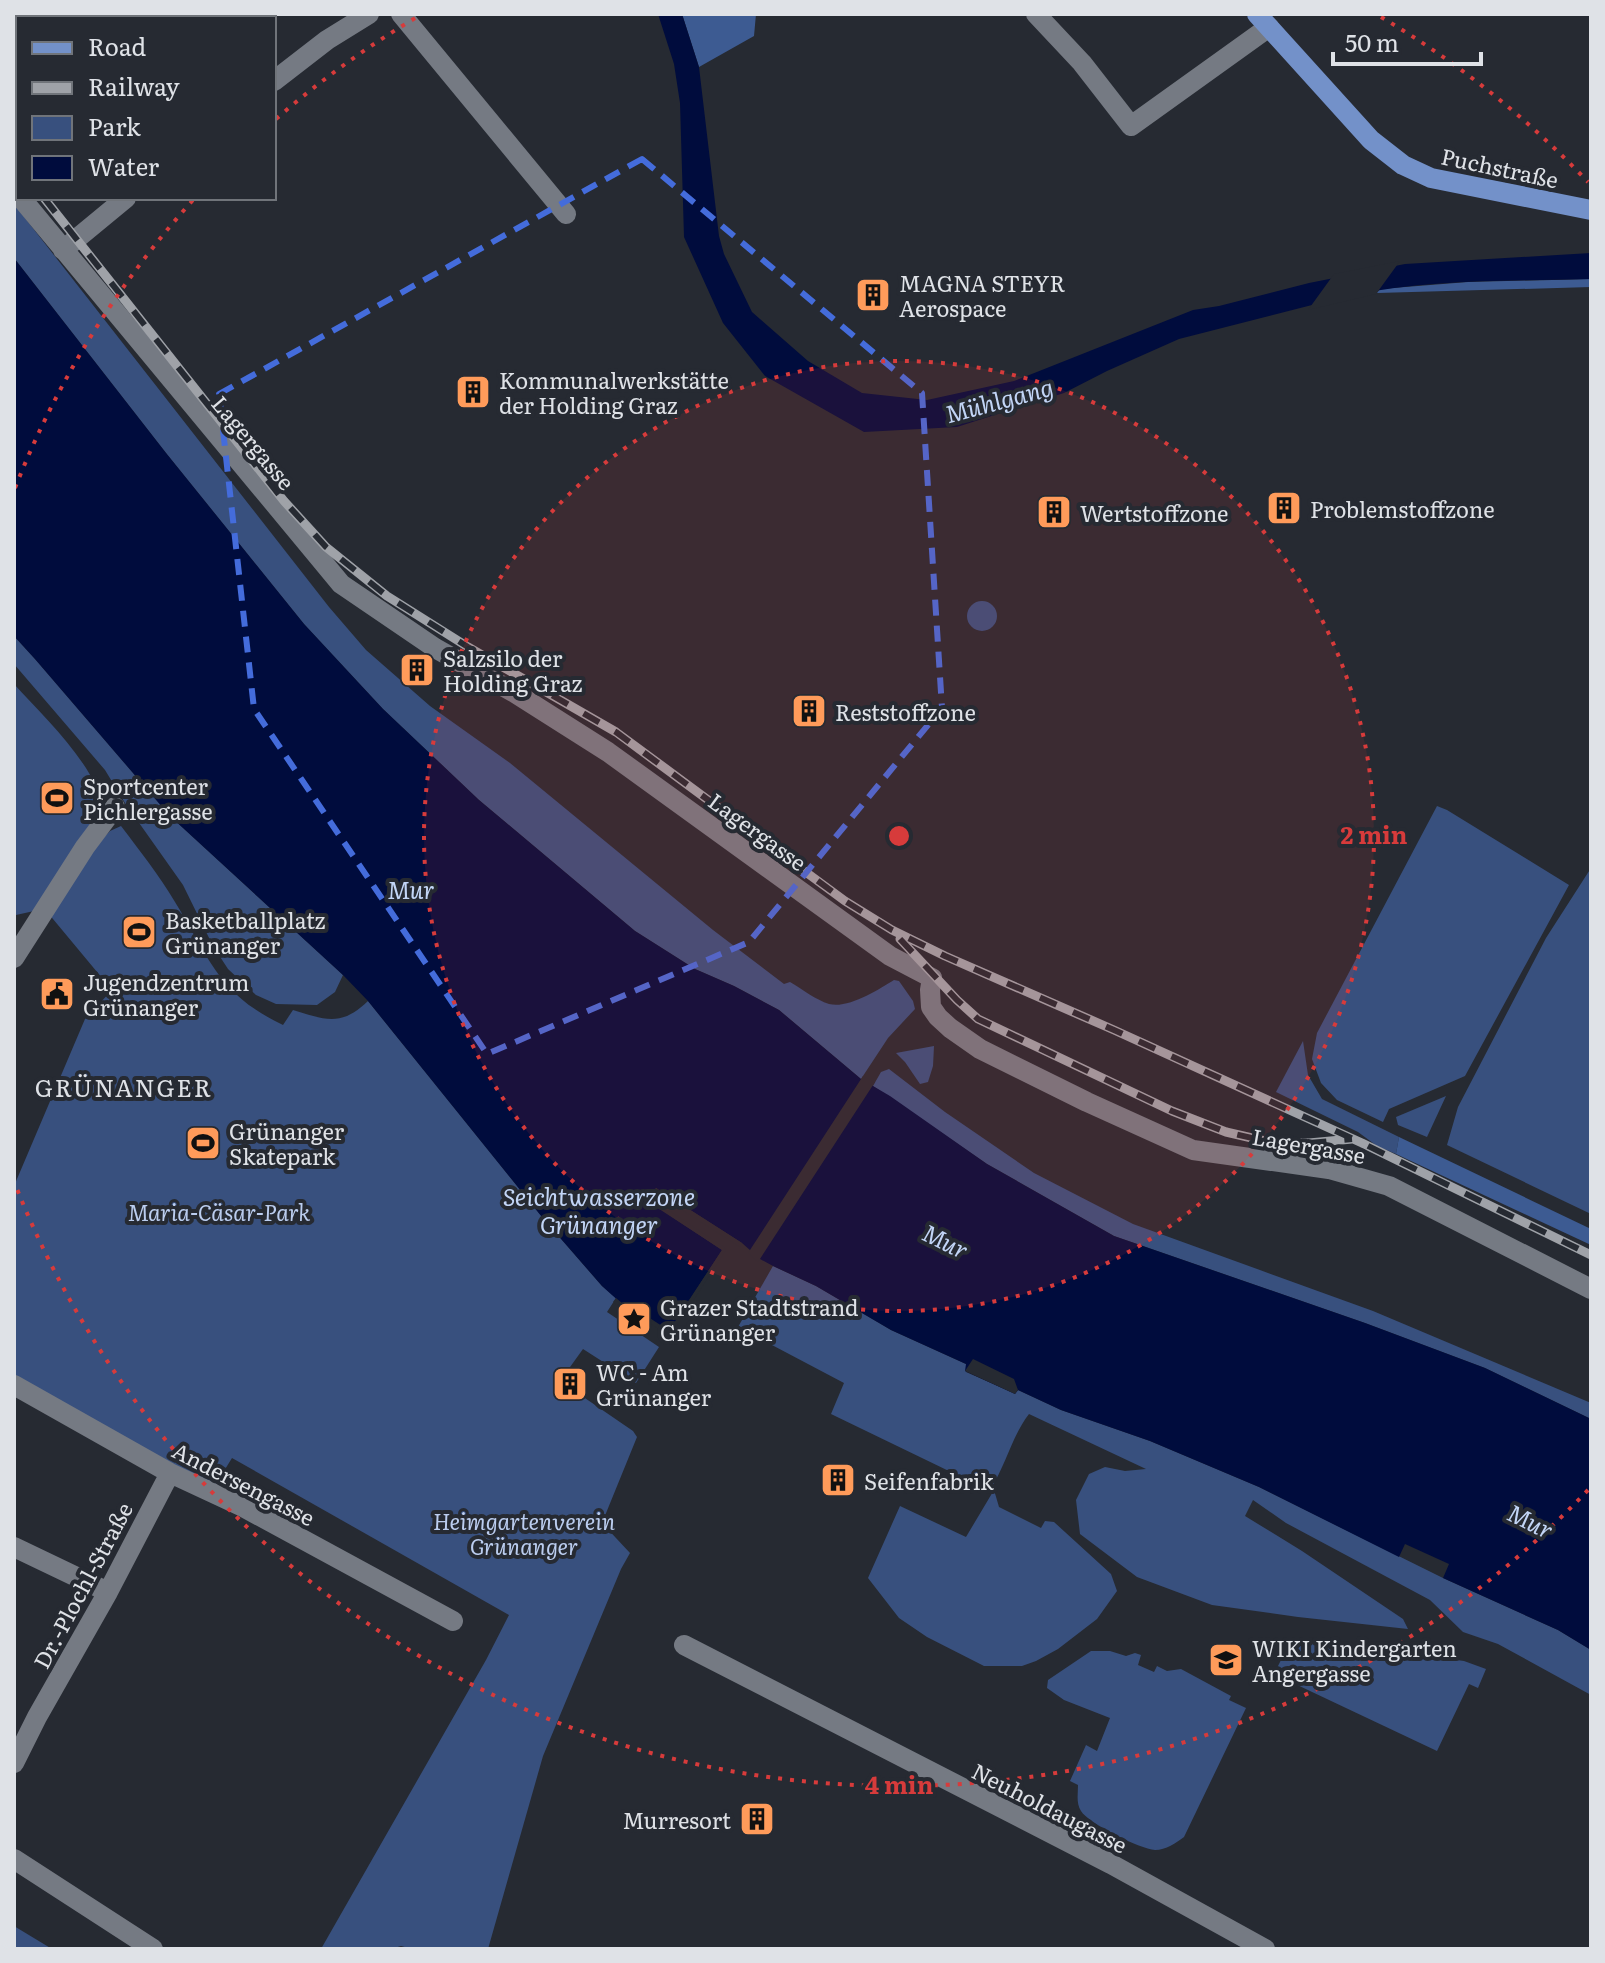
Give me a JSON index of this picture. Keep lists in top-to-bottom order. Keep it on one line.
{"streets":{"main road":["Puchstraße"],"street":["Lagergasse","Andersengasse","Dr.-Plochl-Straße","Neuholdaugasse"]},"crossings":[["Andersengasse","Dr.-Plochl-Straße"]],"districts":["GRÜNANGER"],"water":["Mühlgang","Mur","Seichtwasserzone Grünanger"],"parks":["Maria-Cäsar-Park","Heimgartenverein Grünanger"],"places":{"building":["MAGNA STEYR Aerospace","Kommunalwerkstätte der Holding Graz","Problemstoffzone","Wertstoffzone","Salzsilo der Holding Graz","Reststoffzone","WC - Am Grünanger","Seifenfabrik","Murresort"],"sports":["Sportcenter Pichlergasse","Basketballplatz Grünanger","Grünanger Skatepark"],"public building":["Jugendzentrum Grünanger"],"place":["Grazer Stadtstrand Grünanger"],"school or university":["WIKI Kindergarten Angergasse"]},"legend":["Road","Railway","Park","Water"],"scale_bar":"50 m","rings":["2 min","4 min"]}
